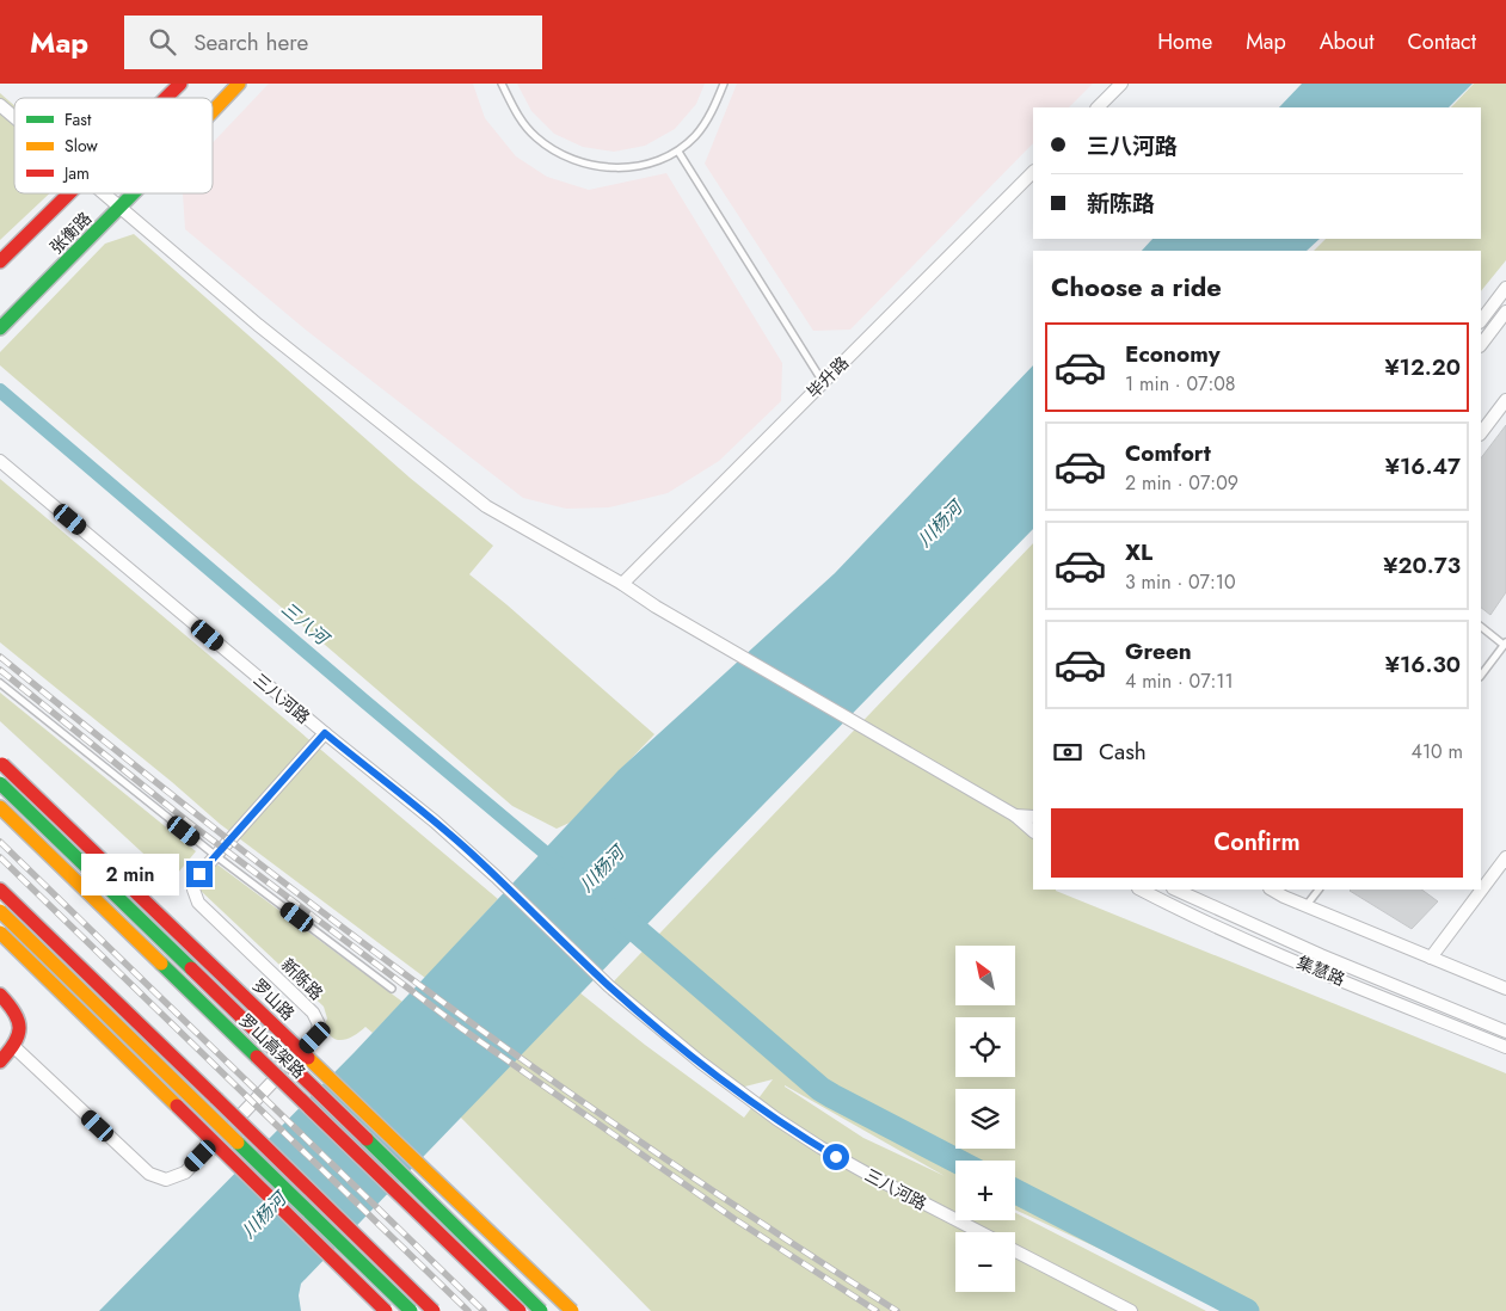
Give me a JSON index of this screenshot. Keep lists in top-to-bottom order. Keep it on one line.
{"streets":{"main road":["张衡路","罗山路","罗山高架路"],"street":["毕升路","三八河路","集慧路","新陈路"]},"crossings":[["三八河路","新陈路"]],"water":["川杨河","三八河"],"legend":["Fast","Slow","Jam"],"north":"top left","page":{"header":"Map","search":"Search here","nav":["Home","Map","About","Contact"],"banner":["三八河路","新陈路"],"heading":"Choose a ride","list":[{"name":"Economy","note":"1 min · 07:08","value":"¥12.20"},{"name":"Comfort","note":"2 min · 07:09","value":"¥16.47"},{"name":"XL","note":"3 min · 07:10","value":"¥20.73"},{"name":"Green","note":"4 min · 07:11","value":"¥16.30"}],"pay":["Cash","410 m"],"buttons":"Confirm","bubble":"2 min","map_buttons":["+","−"]}}
